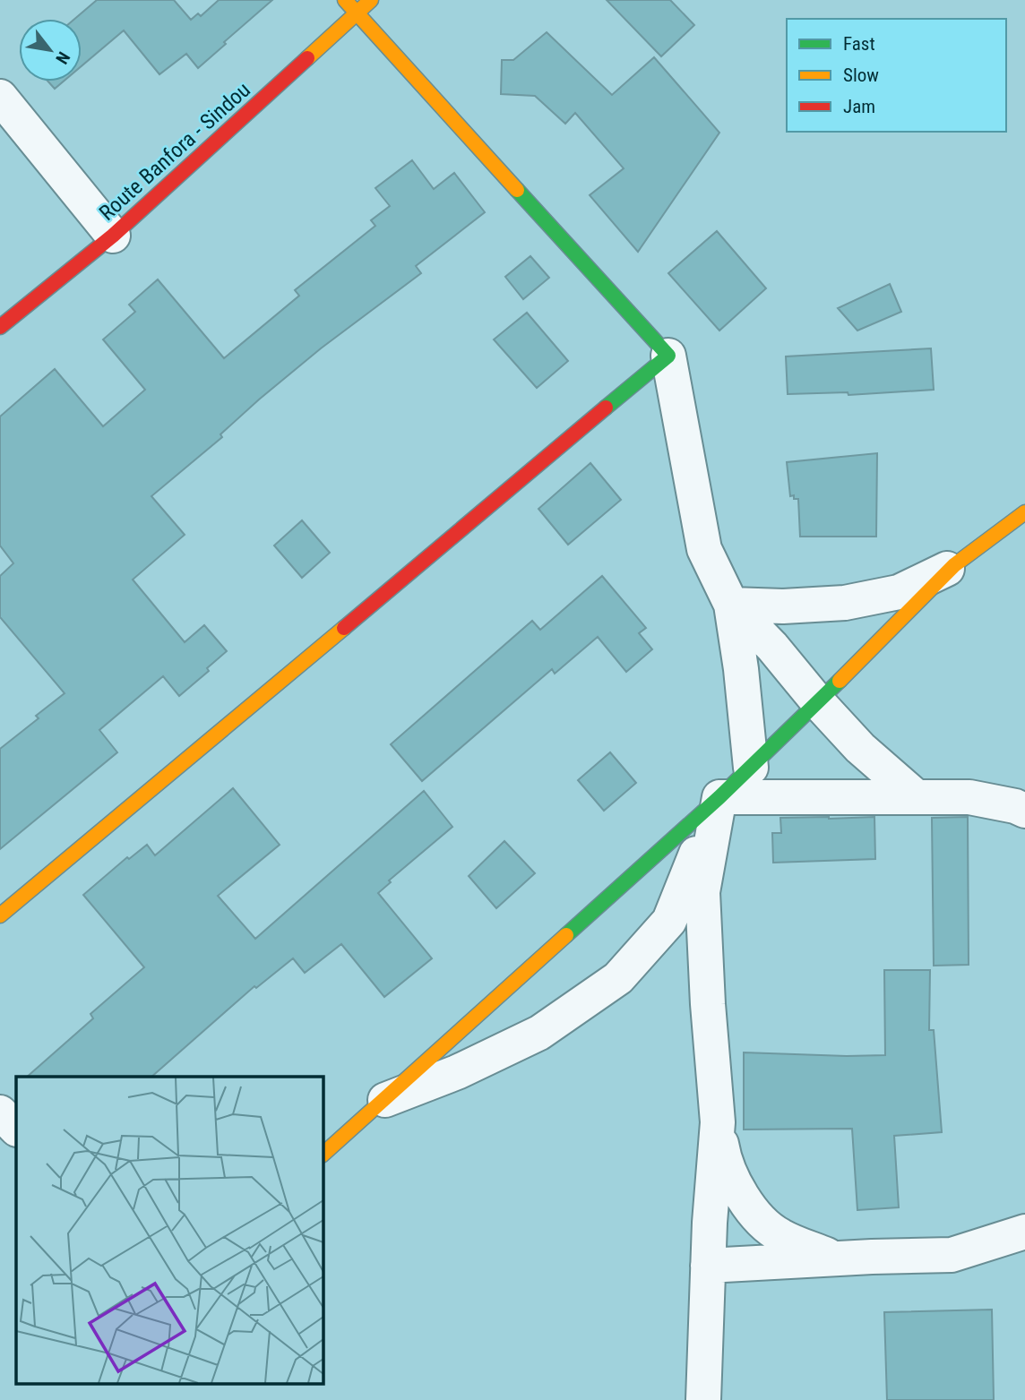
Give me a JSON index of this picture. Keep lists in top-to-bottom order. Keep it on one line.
{"streets":{"street":["Route Banfora - Sindou"]},"legend":["Fast","Slow","Jam"],"north":"bottom right"}
